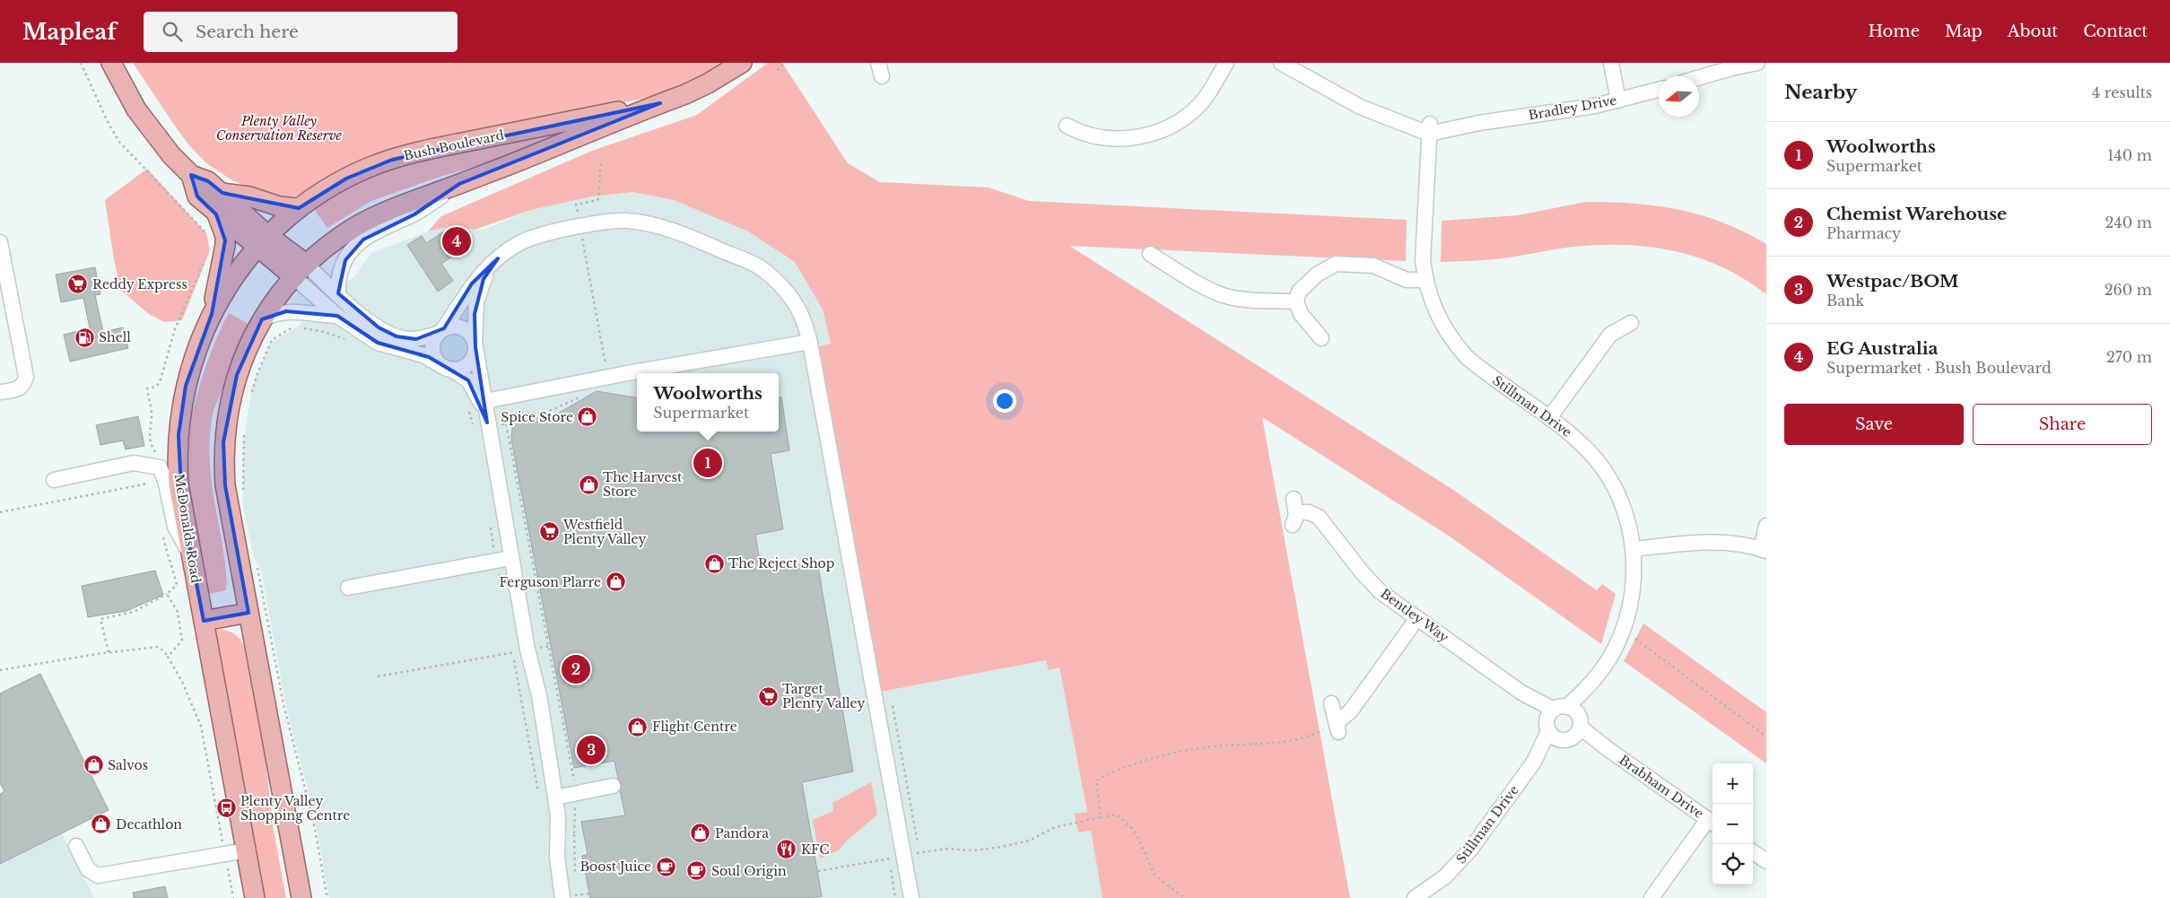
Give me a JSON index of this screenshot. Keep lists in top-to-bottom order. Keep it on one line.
{"streets":{"main road":["Bush Boulevard","McDonalds Road"],"street":["Bradley Drive","Stillman Drive","Bentley Way","Brabham Drive"]},"crossings":[["Bradley Drive","Stillman Drive"],["Bush Boulevard","McDonalds Road"],["Stillman Drive","Bentley Way"],["Stillman Drive","Brabham Drive"],["Bentley Way","Brabham Drive"]],"parks":["Plenty Valley Conservation Reserve"],"places":{"supermarket":["Reddy Express","Westfield Plenty Valley","Target Plenty Valley"],"fuel station":["Shell"],"shop":["Spice Store","The Harvest Store","The Reject Shop","Ferguson Plarre","Flight Centre","Salvos","Decathlon","Pandora"],"bus stop":["Plenty Valley Shopping Centre"],"restaurant":["KFC"],"cafe":["Boost Juice","Soul Origin"]},"north":"left","page":{"header":"Mapleaf","search":"Search here","nav":["Home","Map","About","Contact"],"heading":["Nearby","4 results"],"list":[{"mark":"1","name":"Woolworths","note":"Supermarket","value":"140 m"},{"mark":"2","name":"Chemist Warehouse","note":"Pharmacy","value":"240 m"},{"mark":"3","name":"Westpac/BOM","note":"Bank","value":"260 m"},{"mark":"4","name":"EG Australia","note":"Supermarket · Bush Boulevard","value":"270 m"}],"pins":["4","1","2","3"],"popup":["Woolworths","Supermarket"],"buttons":["Save","Share"],"map_buttons":["+","−"]}}
